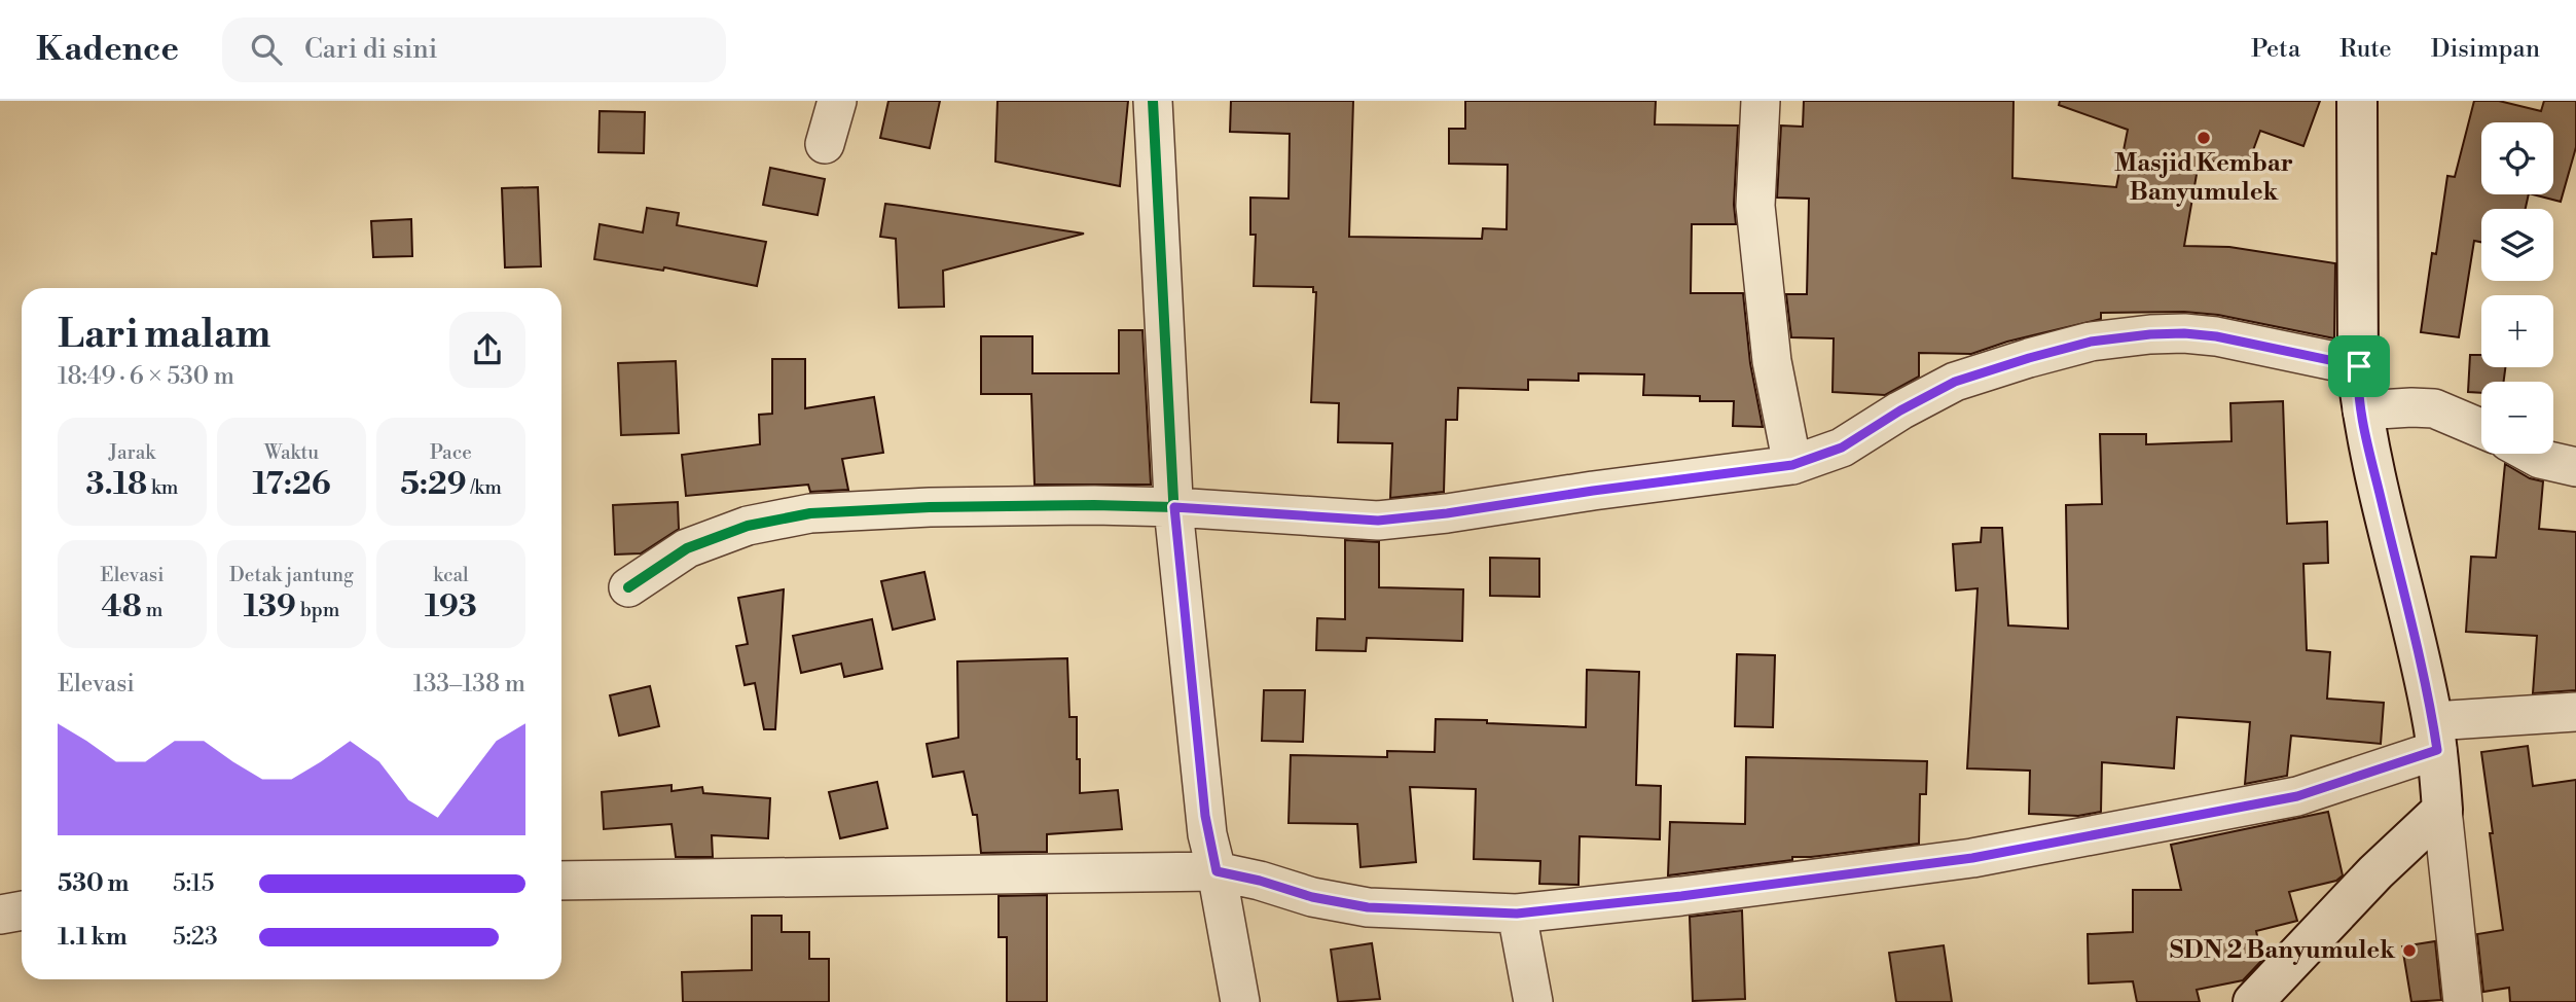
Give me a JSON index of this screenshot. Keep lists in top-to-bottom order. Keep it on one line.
{"places":["Masjid Kembar Banyumulek","SDN 2 Banyumulek"],"page":{"header":"Kadence","search":"Cari di sini","nav":["Peta","Rute","Disimpan"],"map_buttons":["+","−"],"heading":["Lari malam","18:49 · 6 × 530 m"],"stats":[["Jarak","3.18 km"],["Waktu","17:26"],["Pace","5:29 /km"],["Elevasi","48 m"],["Detak jantung","139 bpm"],["kcal","193"]],"chart":["Elevasi","133–138 m"],"list":[{"name":"530 m","note":"5:15"},{"name":"1.1 km","note":"5:23"}]}}
